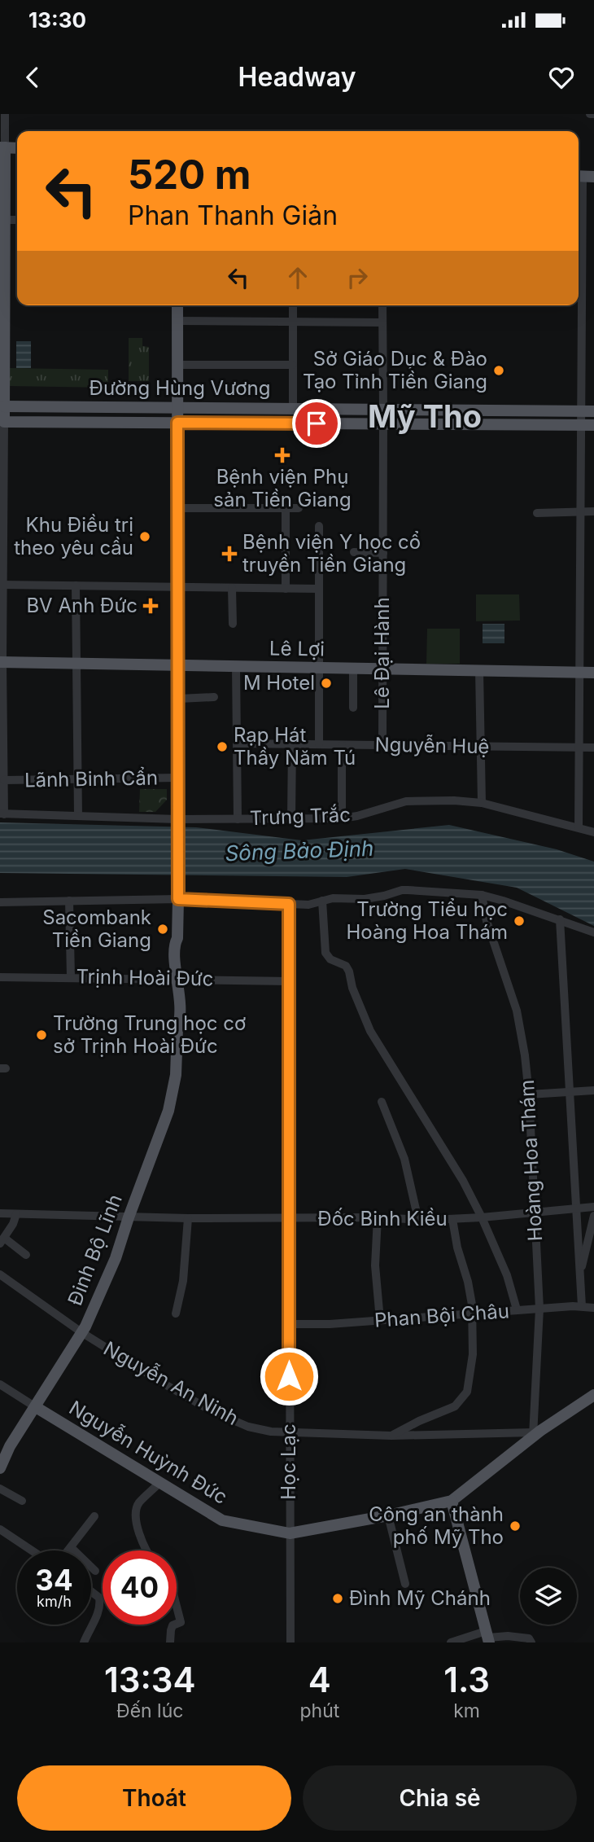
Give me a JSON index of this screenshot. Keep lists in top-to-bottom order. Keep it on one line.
{"streets":{"main road":["Đường Hùng Vương","Lê Lợi","Đinh Bộ Lĩnh","Nguyễn Huỳnh Đức"],"street":["Lê Đại Hành","Nguyễn Huệ","Lãnh Binh Cẩn","Trưng Trắc","Trịnh Hoài Đức","Hoàng Hoa Thám","Đốc Binh Kiều","Phan Bội Châu","Nguyễn An Ninh","Học Lạc"]},"crossings":[["Đường Hùng Vương","Lê Đại Hành"],["Đường Hùng Vương","Đinh Bộ Lĩnh"],["Lê Lợi","Lê Đại Hành"],["Lê Lợi","Đinh Bộ Lĩnh"],["Lê Đại Hành","Nguyễn Huệ"],["Lãnh Binh Cẩn","Đinh Bộ Lĩnh"],["Trưng Trắc","Đinh Bộ Lĩnh"],["Trịnh Hoài Đức","Đinh Bộ Lĩnh"],["Trịnh Hoài Đức","Học Lạc"],["Hoàng Hoa Thám","Đốc Binh Kiều"],["Hoàng Hoa Thám","Phan Bội Châu"],["Hoàng Hoa Thám","Nguyễn An Ninh"],["Đốc Binh Kiều","Đinh Bộ Lĩnh"],["Đốc Binh Kiều","Học Lạc"],["Đinh Bộ Lĩnh","Nguyễn An Ninh"],["Đinh Bộ Lĩnh","Nguyễn Huỳnh Đức"],["Phan Bội Châu","Học Lạc"],["Nguyễn An Ninh","Học Lạc"],["Nguyễn Huỳnh Đức","Học Lạc"]],"districts":["Mỹ Tho"],"water":["Sông Bảo Định"],"places":{"other":["Sở Giáo Dục & Đào Tạo Tỉnh Tiền Giang","Khu Điều trị theo yêu cầu","M Hotel","Rạp Hát Thầy Năm Tú","Trường Tiểu học Hoàng Hoa Thám","Sacombank Tiền Giang","Trường Trung học cơ sở Trịnh Hoài Đức","Công an thành phố Mỹ Tho","Đình Mỹ Chánh"],"health":["Bệnh viện Phụ sản Tiền Giang","Bệnh viện Y học cổ truyền Tiền Giang","BV Anh Đức"]},"page":{"status":"13:30","header":"Headway","turn":["520 m","Phan Thanh Giản"],"speed":"34 km/h","limit":"40","eta":["13:34","Đến lúc","4","phút","1.3","km"],"buttons":["Thoát","Chia sẻ"]}}
